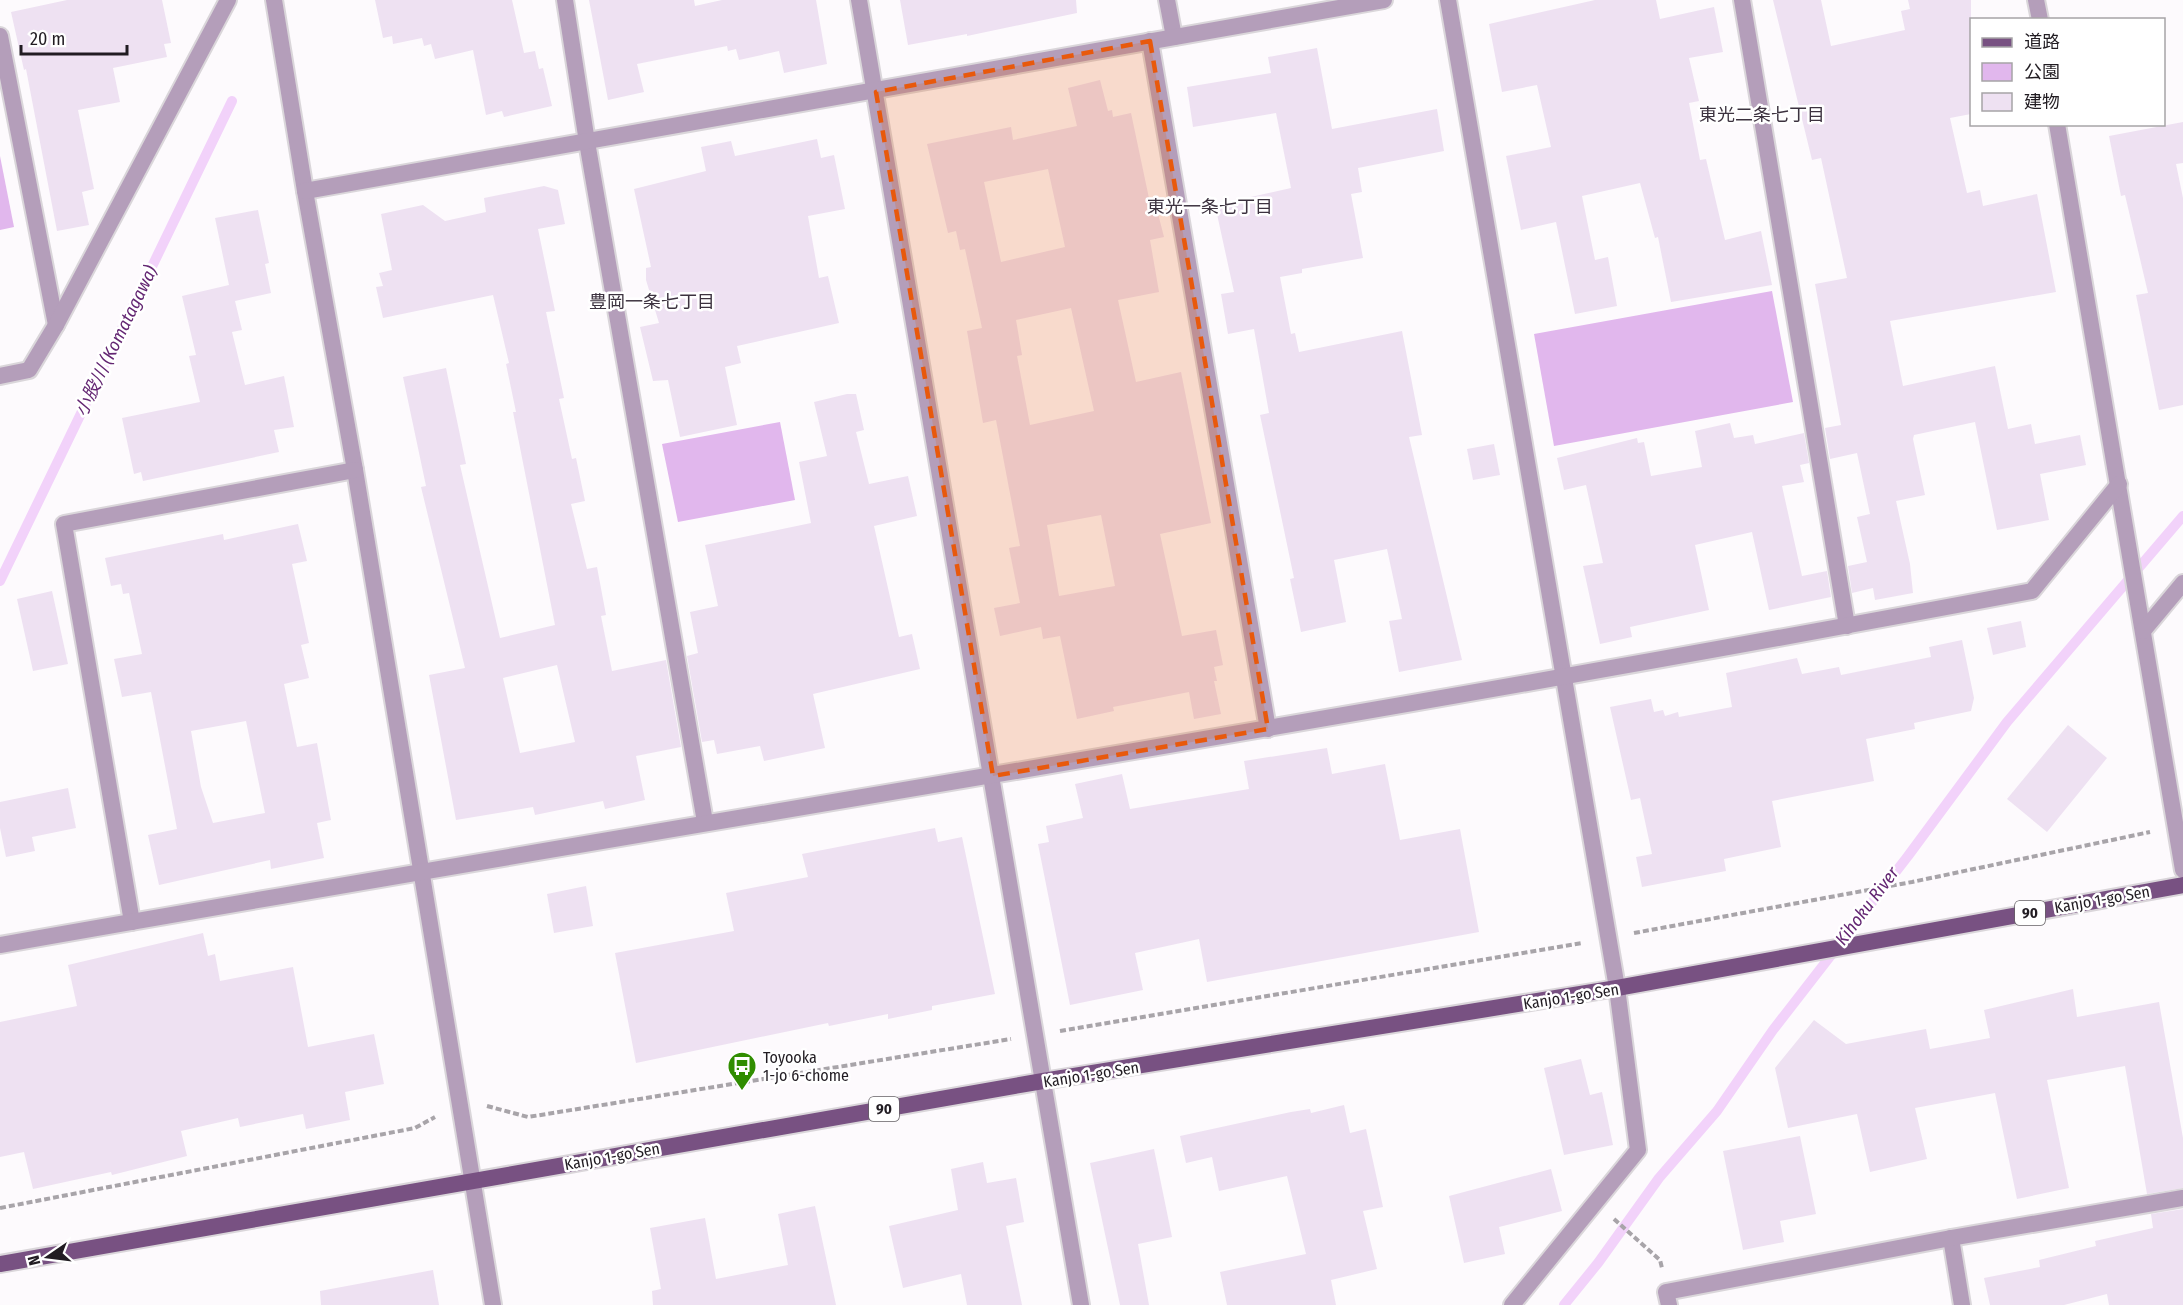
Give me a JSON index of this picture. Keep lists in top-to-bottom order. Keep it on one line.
{"streets":{"main road":["Kanjo 1-go Sen","90"]},"districts":["東光二条七丁目","東光一条七丁目","豊岡一条七丁目"],"water":["小股川 (Komatagawa)","Kihoku River"],"places":{"bus stop":["Toyooka 1-jo 6-chome"]},"legend":["道路","公園","建物"],"scale_bar":"20 m","north":"left"}
